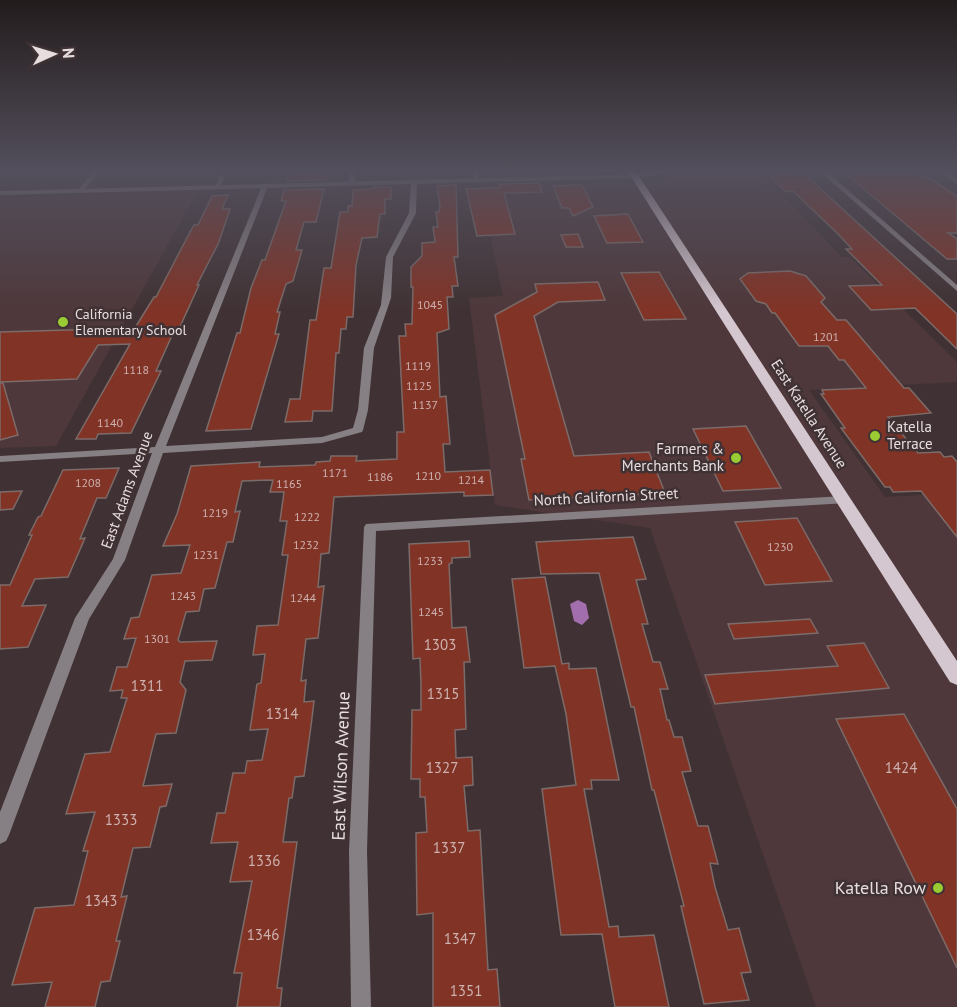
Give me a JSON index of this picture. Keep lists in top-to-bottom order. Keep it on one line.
{"streets":{"main road":["East Katella Avenue"],"street":["East Adams Avenue","North California Street","East Wilson Avenue"]},"crossings":[["East Katella Avenue","North California Street"],["North California Street","East Wilson Avenue"]],"places":["California Elementary School","Katella Terrace","Farmers & Merchants Bank","Katella Row"],"house_numbers":["1045","1201","1119","1118","1125","1137","1140","1171","1210","1186","1214","1208","1165","1219","1222","1232","1230","1231","1233","1243","1244","1245","1301","1303","1311","1315","1314","1327","1424","1333","1337","1336","1343","1346","1347","1351"],"north":"right"}
